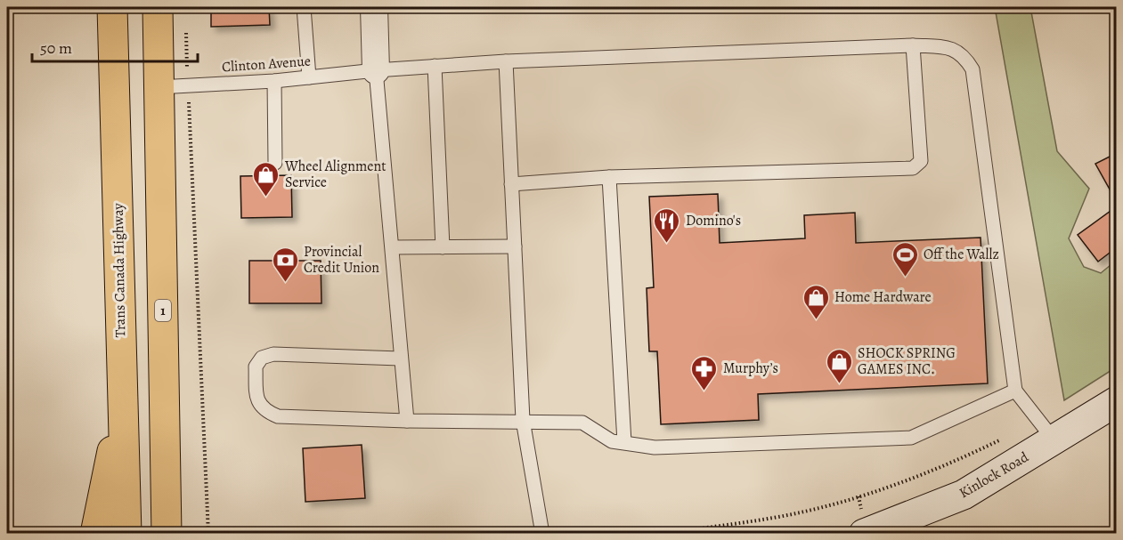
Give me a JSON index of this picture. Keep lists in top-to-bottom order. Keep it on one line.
{"streets":{"highway":["Trans Canada Highway","1"],"street":["Kinlock Road"],"lane":["Clinton Avenue"]},"crossings":[["Clinton Avenue","1"]],"places":{"shop":["Wheel Alignment Service","Home Hardware","SHOCK SPRING GAMES INC."],"restaurant":["Domino's"],"sports":["Off the Wallz"],"bank":["Provincial Credit Union"],"pharmacy":["Murphy’s"]},"scale_bar":"50 m"}
